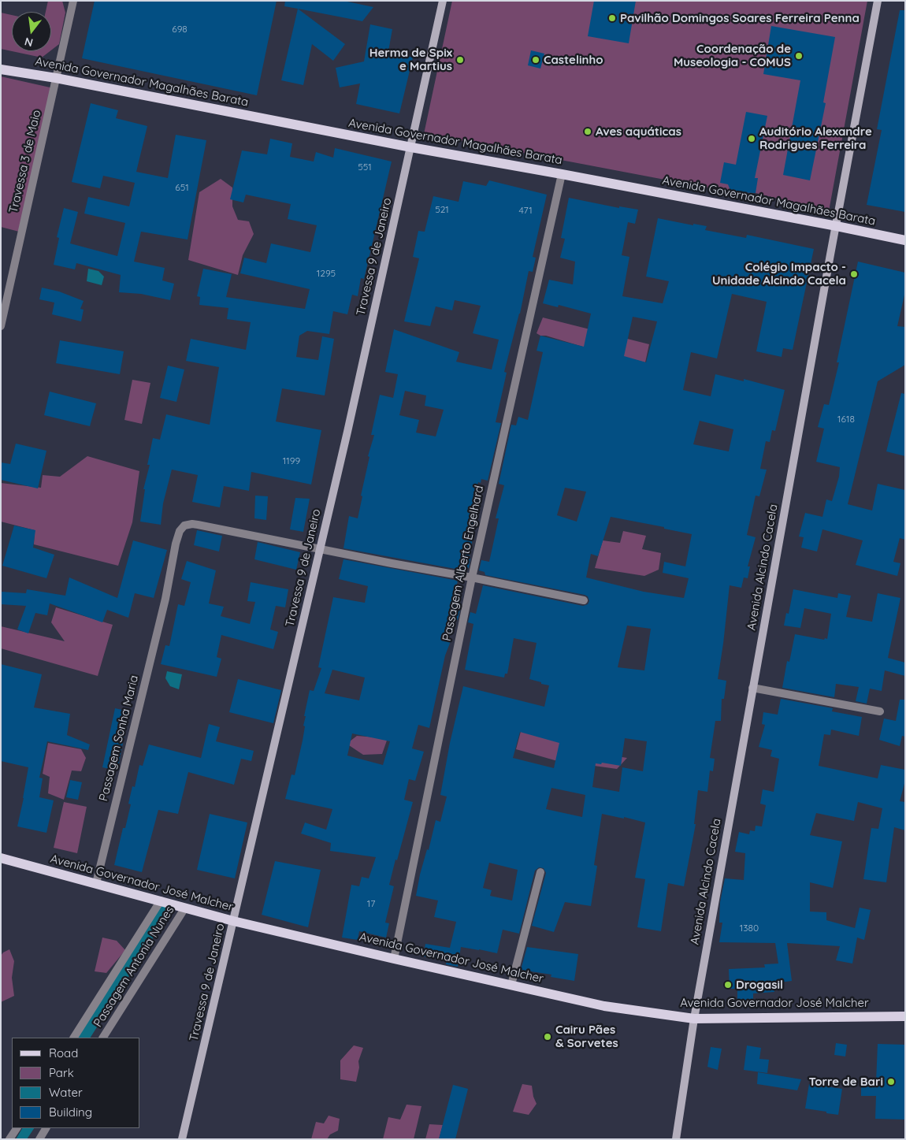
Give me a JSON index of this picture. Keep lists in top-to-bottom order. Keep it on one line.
{"streets":{"main road":["Avenida Governador Magalhães Barata","Travessa 9 de Janeiro","Avenida Alcindo Cacela","Avenida Governador José Malcher"],"street":["Travessa 3 de Maio","Passagem Alberto Engelhard","Passagem Sonha Maria","Passagem Antonia Nunes"]},"crossings":[["Avenida Governador Magalhães Barata","Travessa 3 de Maio"],["Avenida Governador Magalhães Barata","Travessa 9 de Janeiro"],["Avenida Governador Magalhães Barata","Passagem Alberto Engelhard"],["Avenida Governador Magalhães Barata","Avenida Alcindo Cacela"],["Travessa 9 de Janeiro","Passagem Sonha Maria"],["Travessa 9 de Janeiro","Avenida Governador José Malcher"],["Passagem Alberto Engelhard","Avenida Governador José Malcher"],["Avenida Alcindo Cacela","Avenida Governador José Malcher"],["Passagem Sonha Maria","Avenida Governador José Malcher"],["Avenida Governador José Malcher","Passagem Antonia Nunes"]],"places":["Pavilhão Domingos Soares Ferreira Penna","Coordenação de Museologia - COMUS","Herma de Spix e Martius","Castelinho","Aves aquáticas","Auditório Alexandre Rodrigues Ferreira","Colégio Impacto - Unidade Alcindo Cacela","Drogasil","Cairu Pães & Sorvetes","Torre de Bari"],"house_numbers":["698","551","651","521","471","1295","1618","1199","17","1380"],"legend":["Road","Park","Water","Building"],"north":"bottom"}
